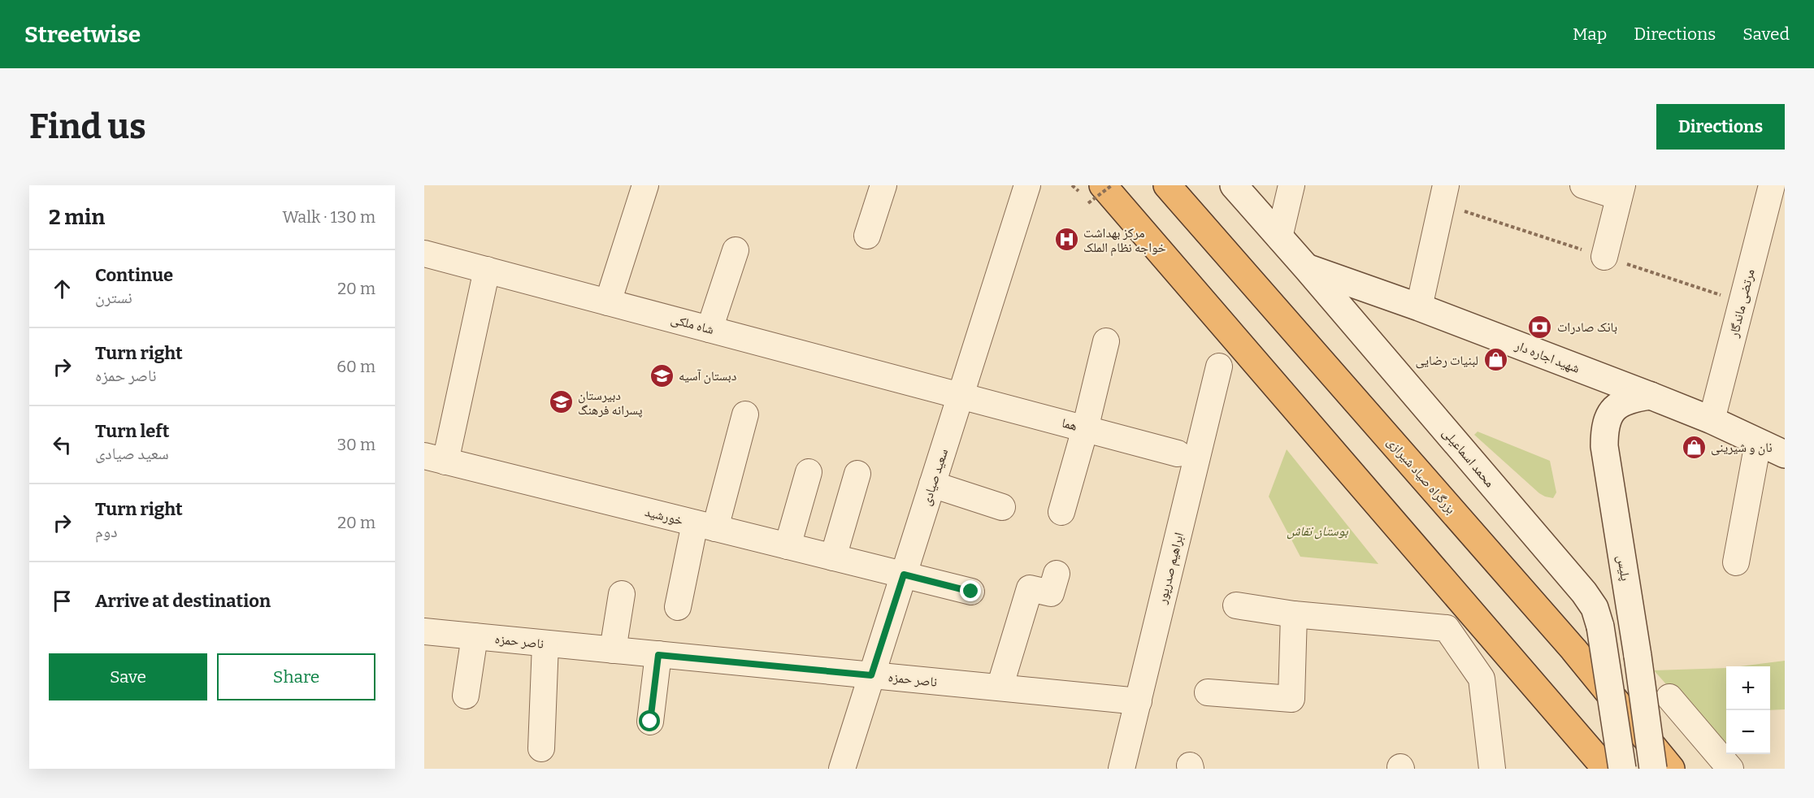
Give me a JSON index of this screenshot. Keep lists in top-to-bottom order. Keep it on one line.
{"streets":{"highway":["بزرگراه صیاد شیرازی"],"main road":["شهید اجاره دار","محمد اسماعیلی","پلیس"],"street":["مرتضی ماندگار","شاه ملکی","هما","سعید صیادی","خورشید","ابراهیم صدرپور","ناصر حمزه"]},"crossings":[["مرتضی ماندگار","شهید اجاره دار"],["شاه ملکی","هما"],["شاه ملکی","سعید صیادی"],["شهید اجاره دار","محمد اسماعیلی"],["شهید اجاره دار","پلیس"],["هما","سعید صیادی"],["سعید صیادی","خورشید"],["سعید صیادی","ناصر حمزه"],["ابراهیم صدرپور","ناصر حمزه"]],"parks":["بوستان نقاش"],"places":{"hospital":["مرکز بهداشت خواجه نظام الملک"],"bank":["بانک صادرات"],"shop":["لبنیات رضایی","نان و شیرینی"],"school or university":["دبستان آسیه","دبیرستان پسرانه فرهنگ"]},"page":{"header":"Streetwise","nav":["Map","Directions","Saved"],"buttons":["Directions",["Save","Share"]],"title":"Find us","heading":["2 min","Walk · 130 m"],"list":[["Continue","نسترن","20 m"],["Turn right","ناصر حمزه","60 m"],["Turn left","سعید صیادی","30 m"],["Turn right","دوم","20 m"],"Arrive at destination"],"map_buttons":["+","−"]}}
